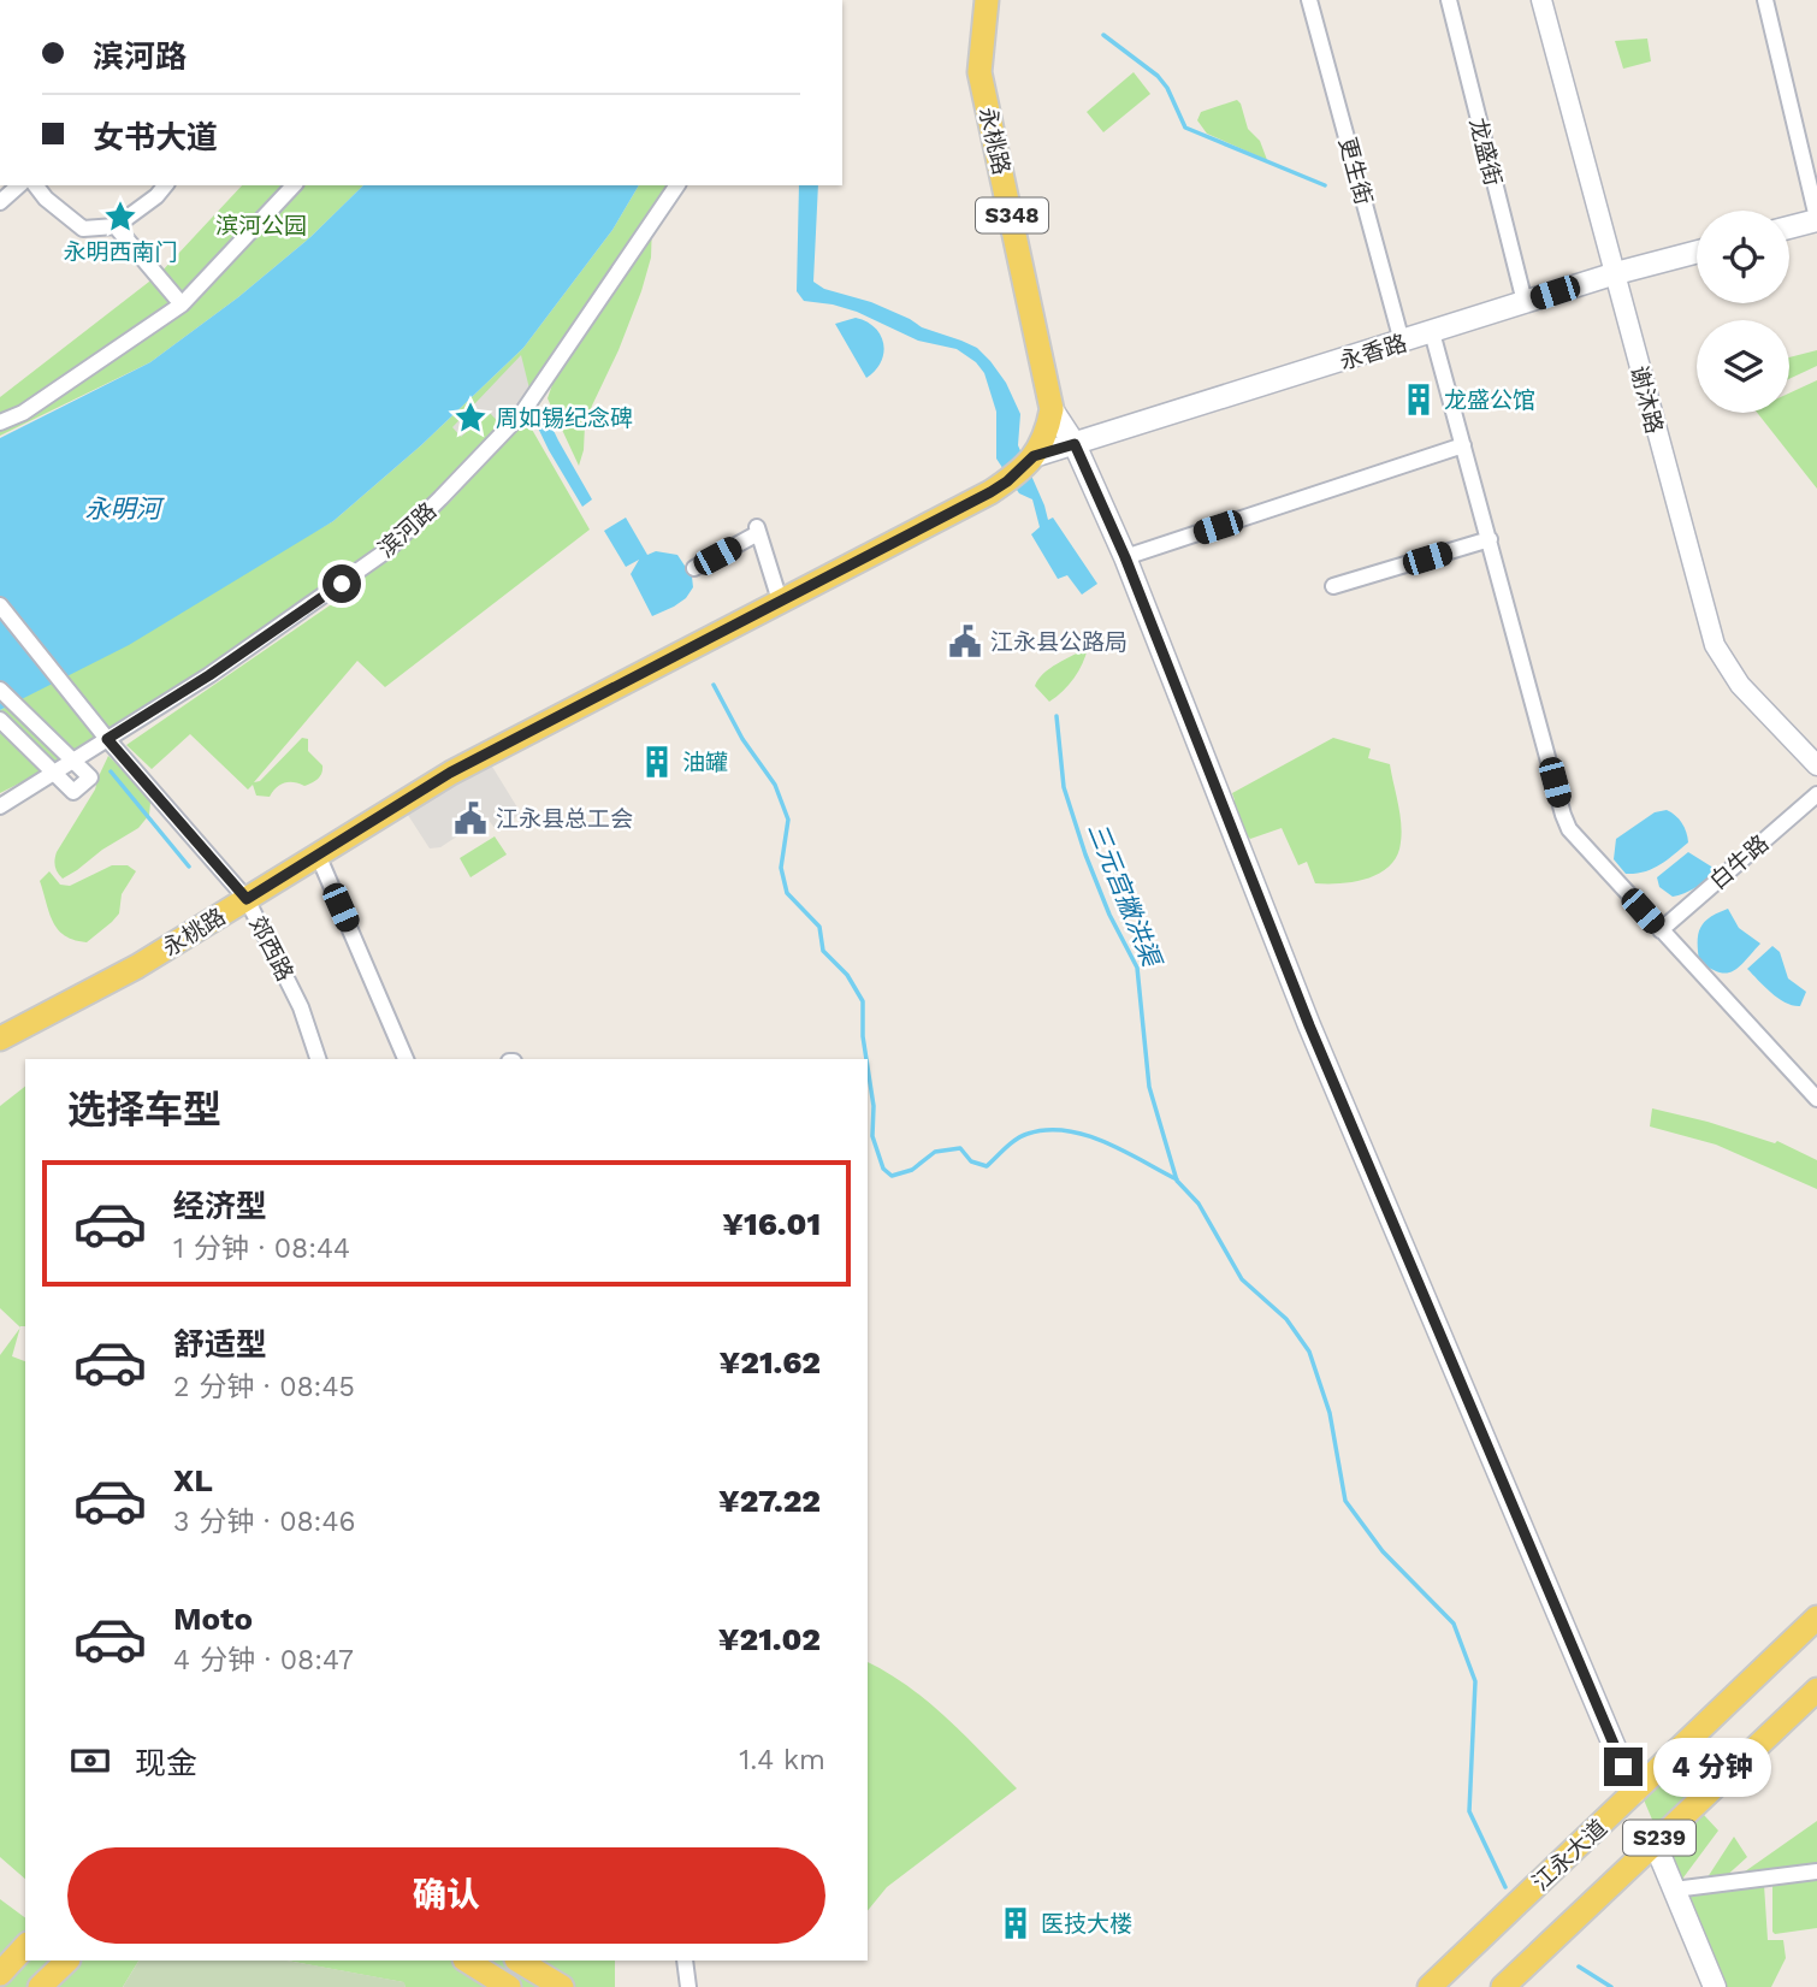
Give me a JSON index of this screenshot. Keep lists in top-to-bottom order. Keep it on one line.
{"streets":{"main road":["永桃路","S348","永香路","S239","江永大道"],"street":["龙盛街","更生街","谢沐路","滨河路","白牛路","郊西路"]},"crossings":[["永桃路","永香路"],["永桃路","郊西路"],["龙盛街","永香路"],["更生街","永香路"],["永香路","谢沐路"],["滨河路","郊西路"]],"water":["永明河","三元宫撇洪渠"],"parks":["滨河公园"],"places":{"place":["永明西南门","周如锡纪念碑"],"building":["龙盛公馆","油罐","医技大楼"],"public building":["江永县公路局","江永县总工会"]},"page":{"banner":["滨河路","女书大道"],"heading":"选择车型","list":[{"name":"经济型","note":"1 分钟 · 08:44","value":"¥16.01"},{"name":"舒适型","note":"2 分钟 · 08:45","value":"¥21.62"},{"name":"XL","note":"3 分钟 · 08:46","value":"¥27.22"},{"name":"Moto","note":"4 分钟 · 08:47","value":"¥21.02"}],"pay":["现金","1.4 km"],"bubble":"4 分钟","buttons":"确认"}}
